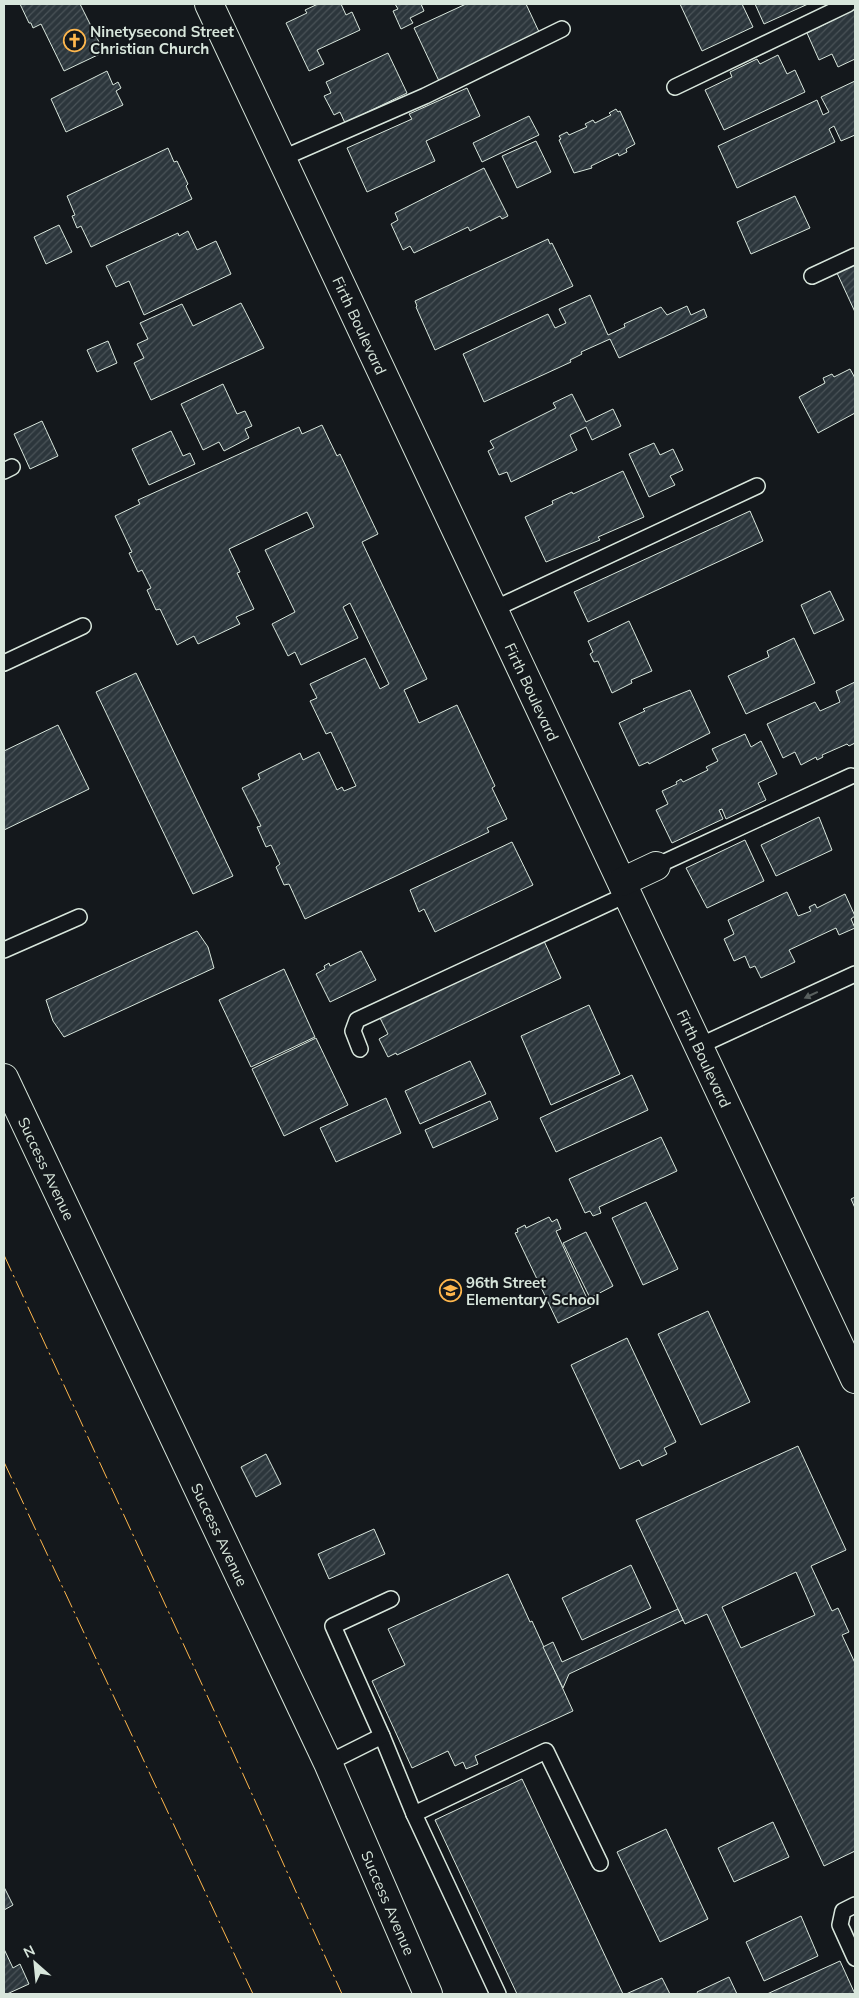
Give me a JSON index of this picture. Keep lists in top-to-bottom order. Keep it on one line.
{"streets":{"street":["Firth Boulevard","Success Avenue"]},"places":{"church":["Ninetysecond Street Christian Church"],"school or university":["96th Street Elementary School"]},"north":"top left"}
